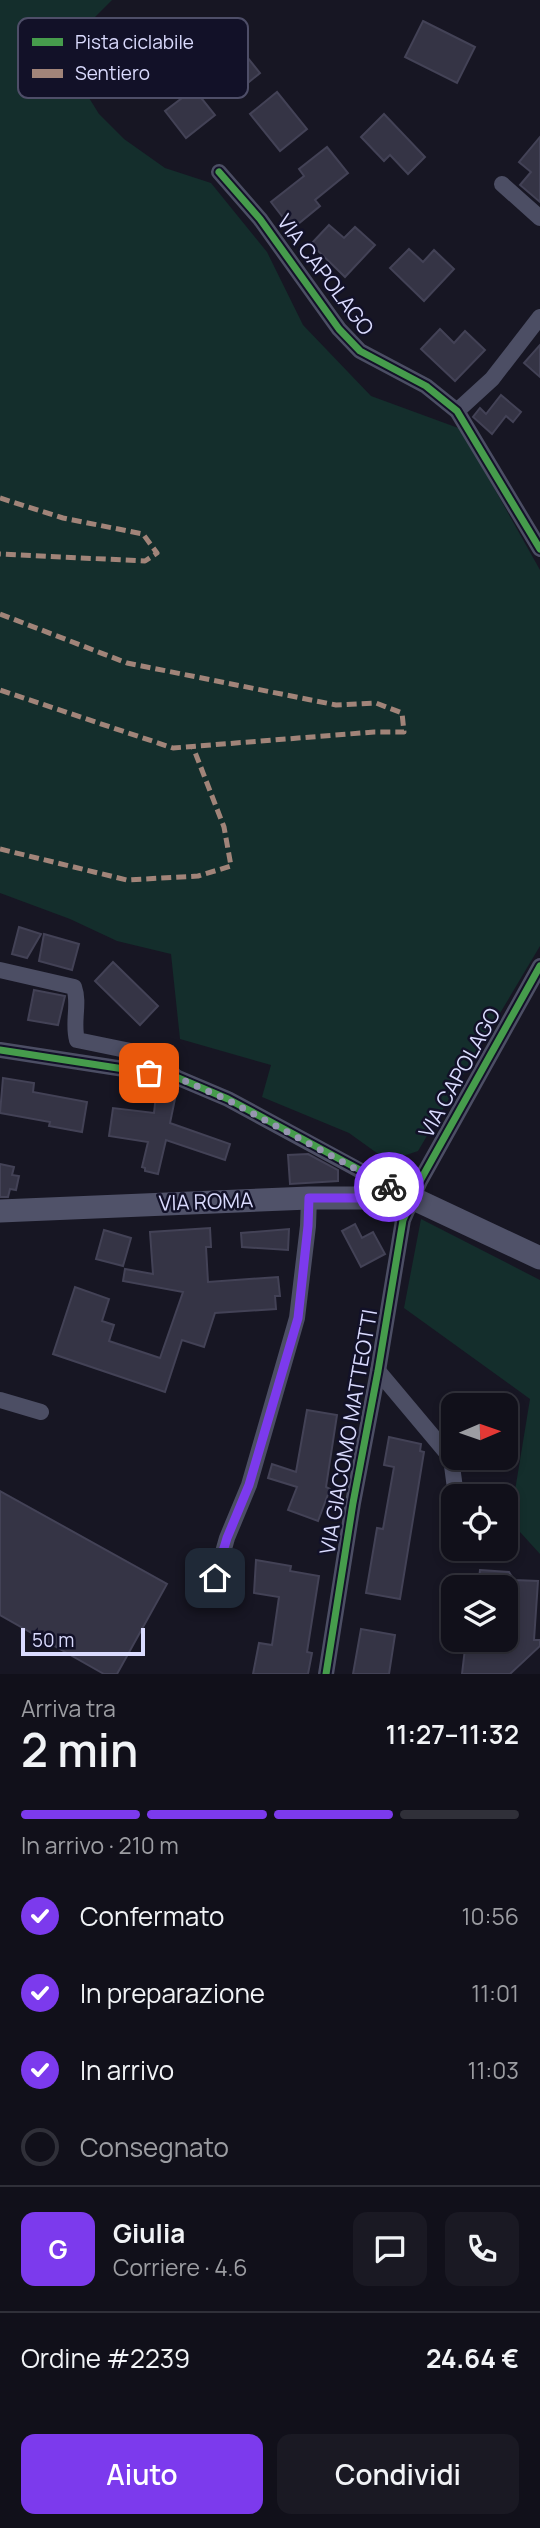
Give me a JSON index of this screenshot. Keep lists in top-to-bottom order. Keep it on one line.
{"streets":{"main road":["VIA ROMA"],"street":["VIA CAPOLAGO","VIA GIACOMO MATTEOTTI"]},"crossings":[["VIA CAPOLAGO","VIA ROMA"],["VIA CAPOLAGO","VIA GIACOMO MATTEOTTI"],["VIA ROMA","VIA GIACOMO MATTEOTTI"]],"legend":["Pista ciclabile","Sentiero"],"scale_bar":"50 m","north":"right","page":{"scale":"50 m","heading":["2 min","Arriva tra","11:27–11:32"],"panel":["Giulia","Corriere · 4.6","Ordine #2239","24.64 €"],"bar":"In arrivo · 210 m","list":[["Confermato","10:56"],["In preparazione","11:01"],["In arrivo","11:03"],"Consegnato"],"round":"G","buttons":["Aiuto","Condividi"]}}
